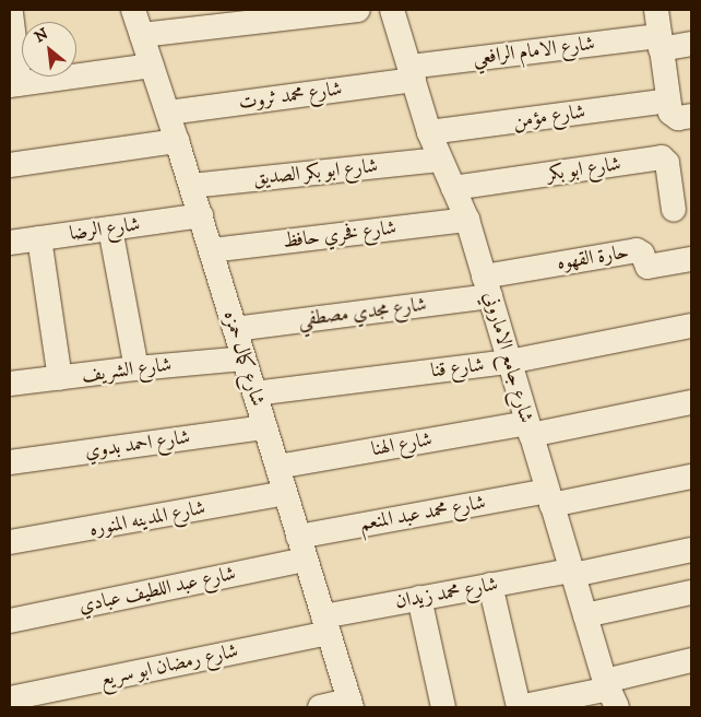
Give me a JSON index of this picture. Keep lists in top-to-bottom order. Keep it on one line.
{"streets":{"street":["شارع الامام الرافعي","شارع محمد ثروت","شارع مؤمن","شارع ابو بكر","شارع ابو بكر الصديق","شارع الرضا","شارع فخري حافظ","حارة القهوه","شارع مجدي مصطفي","شارع جامع الاماروني","شارع كمال حمزه","شارع قنا","شارع الشريف","شارع احمد بدوي","شارع الهنا","شارع محمد عبد المنعم","شارع المدينه المنوره","شارع عبد اللطيف عبادي","شارع محمد زيدان","شارع رمضان ابو سريع"]},"crossings":[["شارع الامام الرافعي","شارع محمد ثروت"],["شارع الامام الرافعي","شارع جامع الاماروني"],["شارع محمد ثروت","شارع جامع الاماروني"],["شارع محمد ثروت","شارع كمال حمزه"],["شارع مؤمن","شارع جامع الاماروني"],["شارع ابو بكر","شارع جامع الاماروني"],["شارع ابو بكر الصديق","شارع جامع الاماروني"],["شارع ابو بكر الصديق","شارع كمال حمزه"],["شارع الرضا","شارع كمال حمزه"],["شارع فخري حافظ","شارع جامع الاماروني"],["شارع فخري حافظ","شارع كمال حمزه"],["حارة القهوه","شارع مجدي مصطفي"],["حارة القهوه","شارع جامع الاماروني"],["شارع مجدي مصطفي","شارع جامع الاماروني"],["شارع مجدي مصطفي","شارع كمال حمزه"],["شارع جامع الاماروني","شارع قنا"],["شارع جامع الاماروني","شارع الهنا"],["شارع جامع الاماروني","شارع محمد عبد المنعم"],["شارع جامع الاماروني","شارع محمد زيدان"],["شارع كمال حمزه","شارع قنا"],["شارع كمال حمزه","شارع الشريف"],["شارع كمال حمزه","شارع احمد بدوي"],["شارع كمال حمزه","شارع الهنا"],["شارع كمال حمزه","شارع محمد عبد المنعم"],["شارع كمال حمزه","شارع المدينه المنوره"],["شارع كمال حمزه","شارع عبد اللطيف عبادي"],["شارع كمال حمزه","شارع محمد زيدان"],["شارع كمال حمزه","شارع رمضان ابو سريع"],["شارع محمد زيدان","شارع رمضان ابو سريع"]],"north":"top left"}
